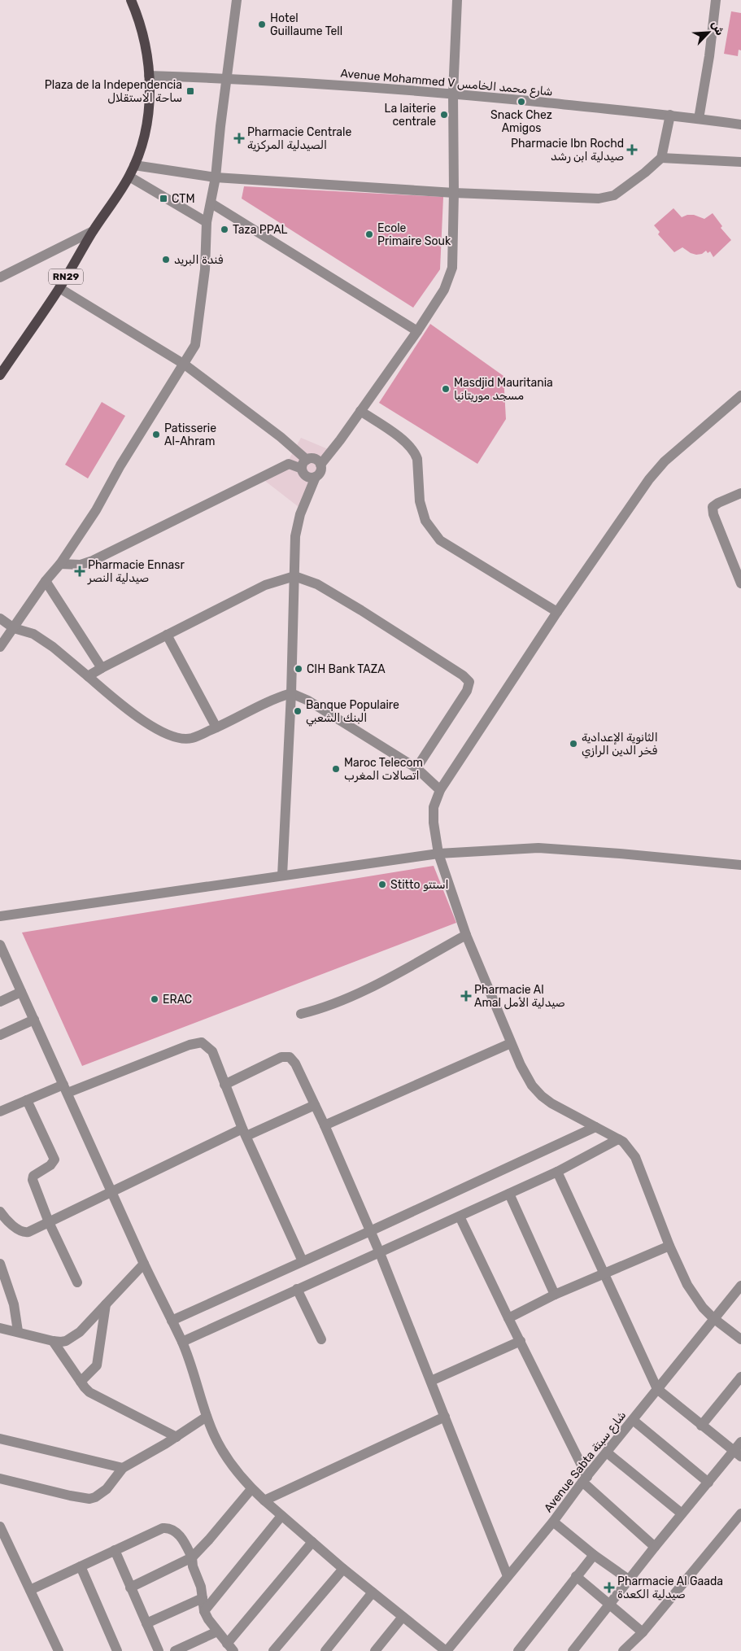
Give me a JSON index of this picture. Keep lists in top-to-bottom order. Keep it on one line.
{"streets":{"main road":["RN29"],"street":["Avenue Mohammed V شارع محمد الخامس","Avenue Sabta شارع سبتة"]},"crossings":[["Avenue Mohammed V شارع محمد الخامس","RN29"]],"places":{"other":["Hotel Guillaume Tell","Snack Chez Amigos","La laiterie centrale","Taza PPAL","Ecole Primaire Souk","فندة البريد","Masdjid Mauritania مسجد موريتانيا","Patisserie Al-Ahram","CIH Bank TAZA","Banque Populaire البنك الشعبي","الثانوية الإعدادية فخر الدين الرازي","Maroc Telecom اتصالات المغرب","Stitto استتو","ERAC"],"transit":["Plaza de la Independencia ساحة الاستقلال","CTM"],"health":["Pharmacie Centrale الصيدلية المركزية","Pharmacie Ibn Rochd صيدلية ابن رشد","Pharmacie Ennasr صيدلية النصر","Pharmacie Al Amal صيدلية الأمل","Pharmacie Al Gaada صيدلية الكعدة"]},"north":"top right"}
